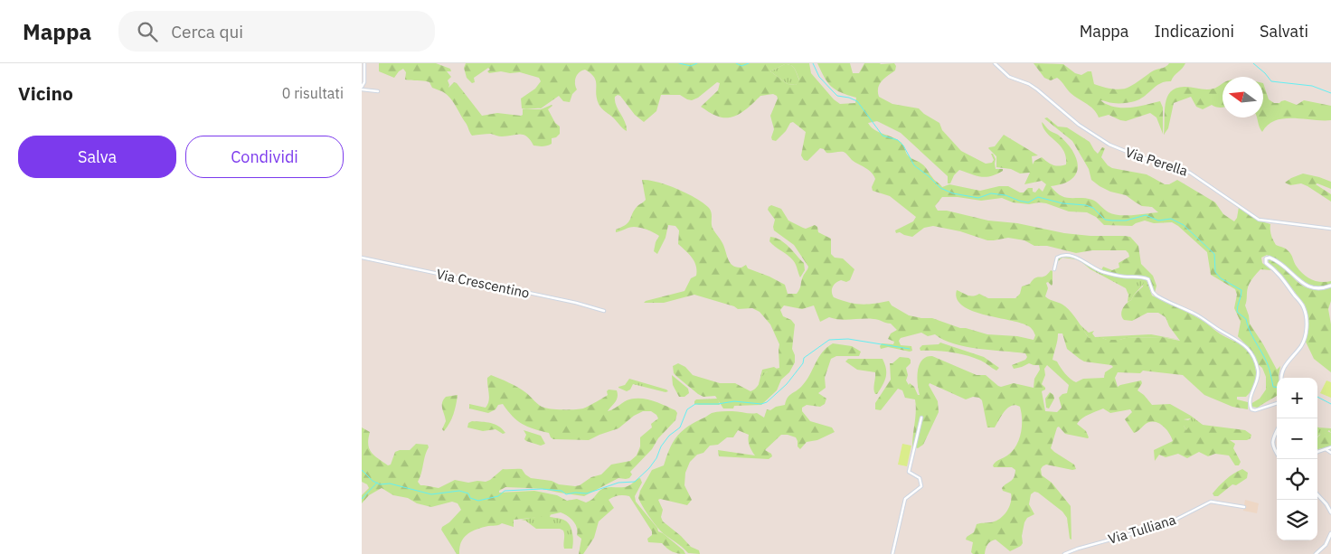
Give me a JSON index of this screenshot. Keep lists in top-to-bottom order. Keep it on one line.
{"streets":{"street":["Via Perella","Via Crescentino","Via Tulliana"]},"north":"left","page":{"header":"Mappa","search":"Cerca qui","nav":["Mappa","Indicazioni","Salvati"],"heading":["Vicino","0 risultati"],"buttons":["Salva","Condividi"],"map_buttons":["+","−"]}}
